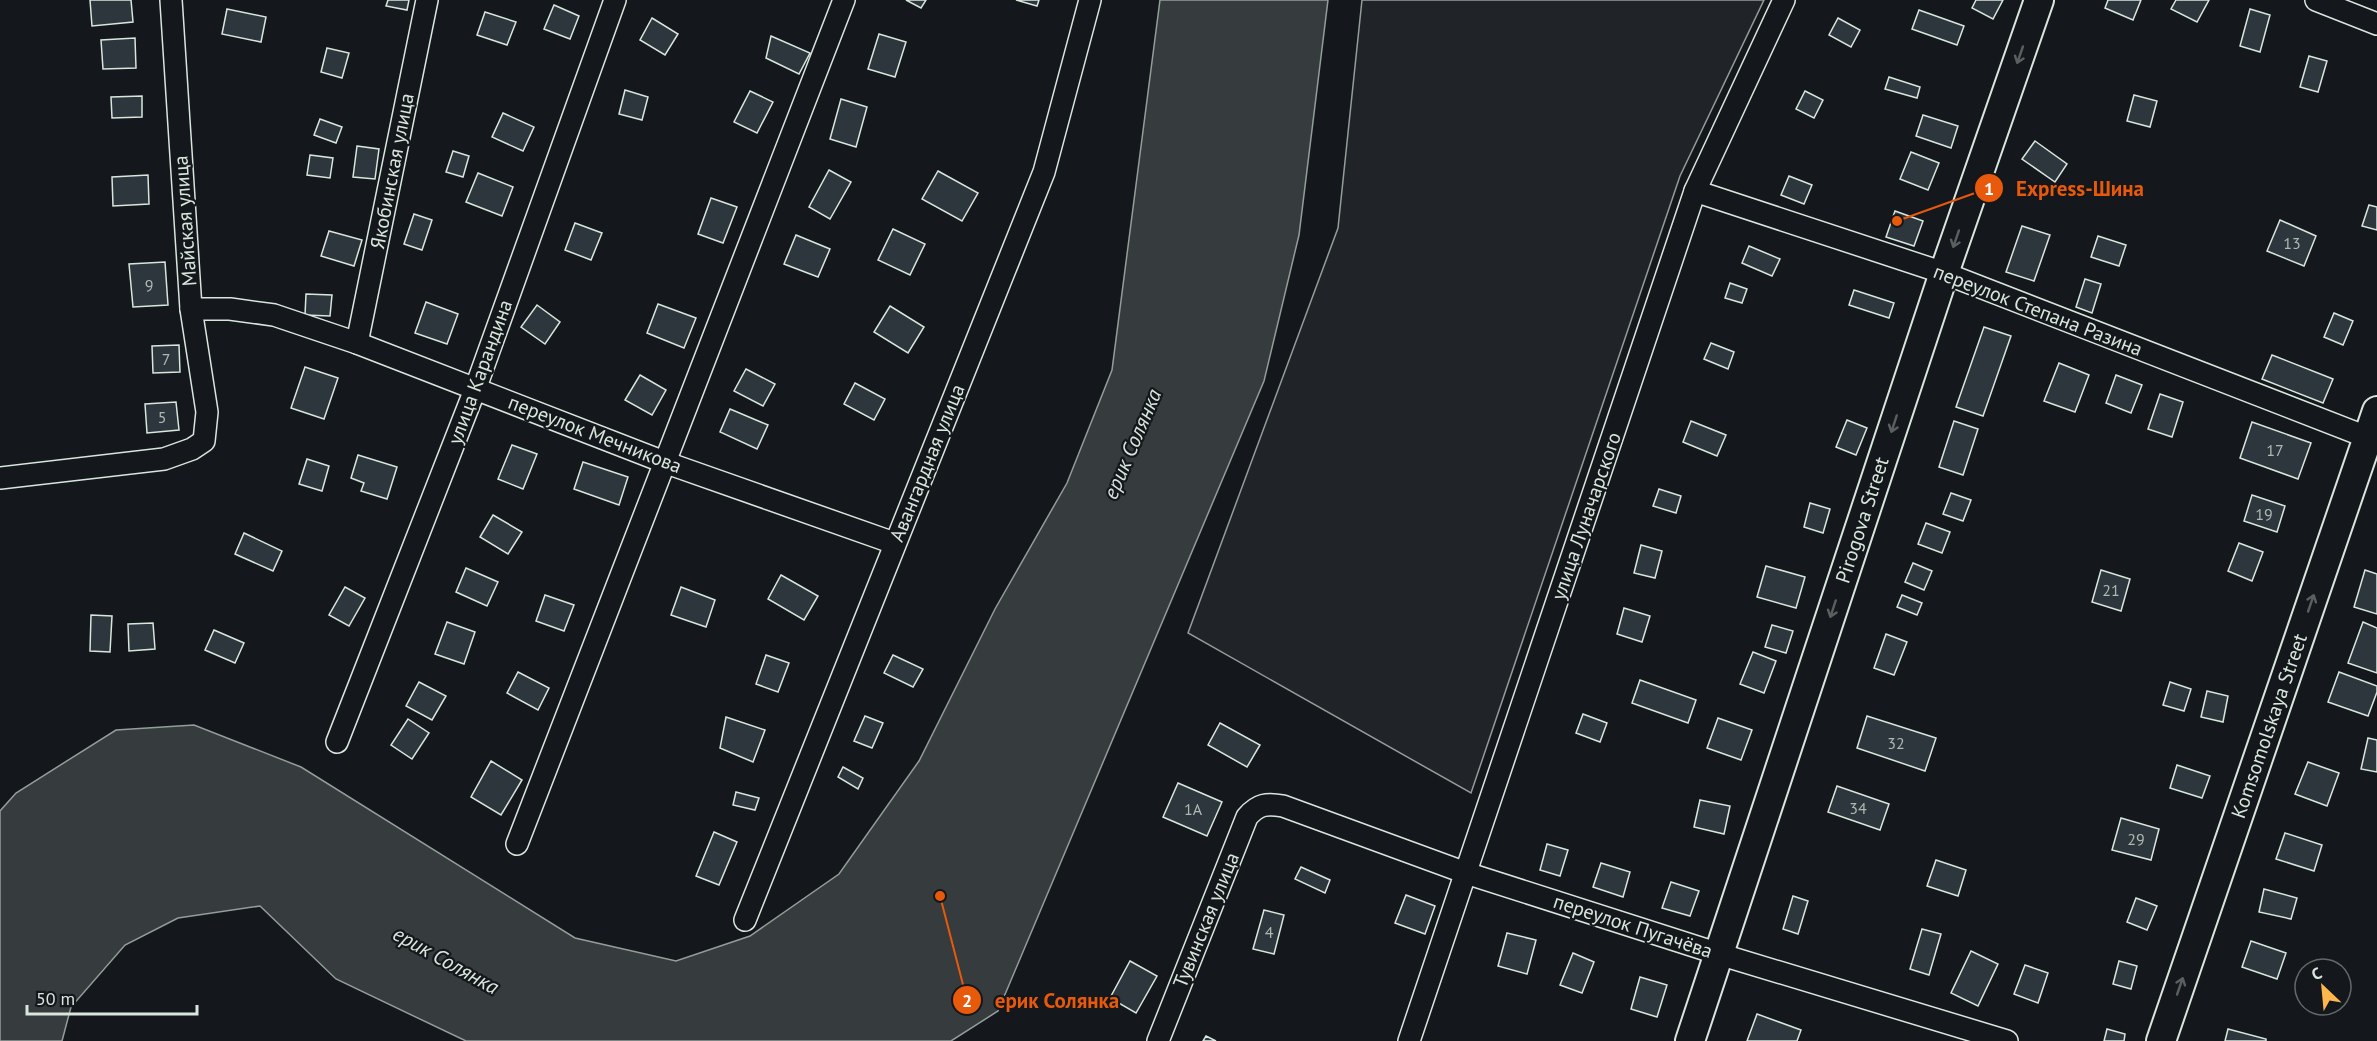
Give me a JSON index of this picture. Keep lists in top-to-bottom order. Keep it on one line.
{"streets":{"main road":["Pirogova Street","Komsomolskaya Street"],"street":["Якобинская улица","Майская улица","переулок Степана Разина","улица Карандина","переулок Мечникова","Авангардная улица","улица Луначарского","Тувинская улица","переулок Пугачёва"]},"crossings":[["Якобинская улица","переулок Мечникова"],["Майская улица","переулок Мечникова"],["переулок Степана Разина","улица Луначарского"],["переулок Степана Разина","Pirogova Street"],["переулок Степана Разина","Komsomolskaya Street"],["улица Карандина","переулок Мечникова"],["переулок Мечникова","Авангардная улица"],["улица Луначарского","переулок Пугачёва"],["Pirogova Street","переулок Пугачёва"],["Тувинская улица","переулок Пугачёва"]],"one_way":["Pirogova Street","Komsomolskaya Street"],"water":["ерик Солянка"],"places":["Express-Шина","ерик Солянка"],"house_numbers":["13","9","7","5","17","19","21","32","34","1А","29","4"],"scale_bar":"50 m","north":"top left"}
